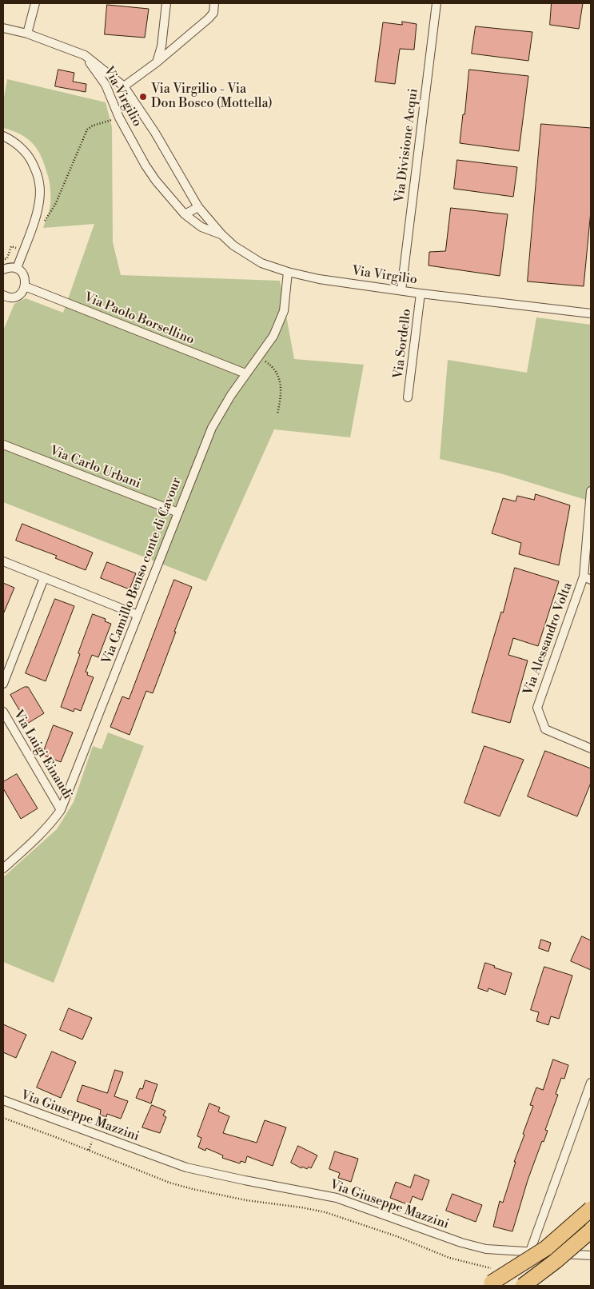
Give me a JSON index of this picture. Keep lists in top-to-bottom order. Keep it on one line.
{"streets":{"street":["Via Virgilio","Via Divisione Acqui","Via Paolo Borsellino","Via Sordello","Via Carlo Urbani","Via Camillo Benso conte di Cavour","Via Alessandro Volta","Via Luigi Einaudi","Via Giuseppe Mazzini"]},"crossings":[["Via Virgilio","Via Divisione Acqui"],["Via Virgilio","Via Sordello"],["Via Virgilio","Via Camillo Benso conte di Cavour"],["Via Paolo Borsellino","Via Camillo Benso conte di Cavour"],["Via Carlo Urbani","Via Camillo Benso conte di Cavour"],["Via Camillo Benso conte di Cavour","Via Luigi Einaudi"]],"places":["Via Virgilio - Via Don Bosco (Mottella)"]}
